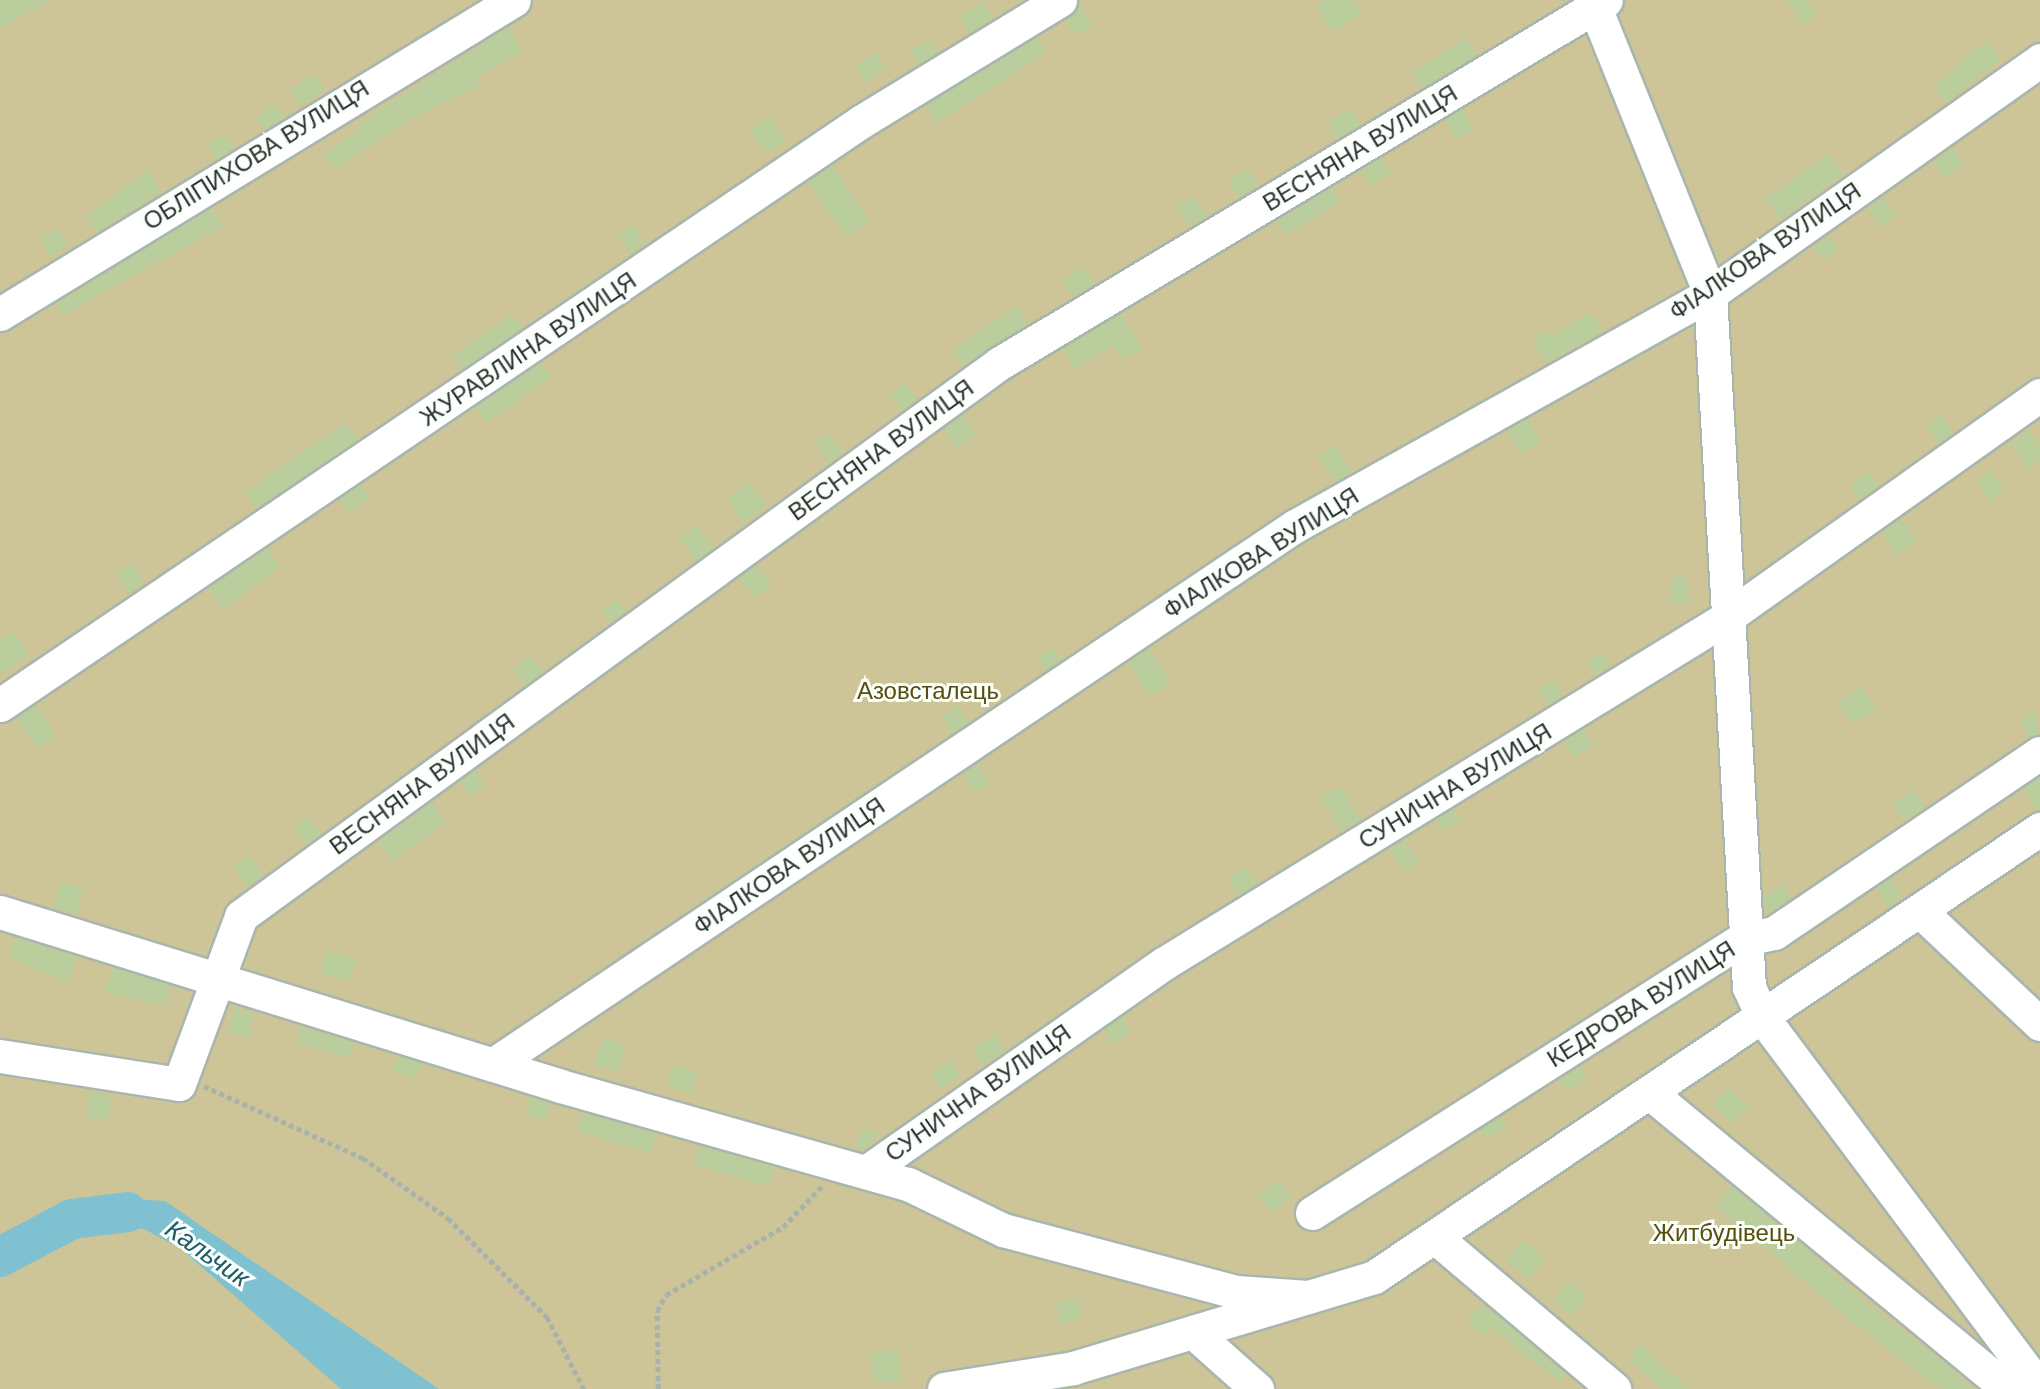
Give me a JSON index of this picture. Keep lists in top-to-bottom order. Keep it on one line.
{"streets":{"street":["ВЕСНЯНА ВУЛИЦЯ","ОБЛІПИХОВА ВУЛИЦЯ","ФІАЛКОВА ВУЛИЦЯ","ЖУРАВЛИНА ВУЛИЦЯ","СУНИЧНА ВУЛИЦЯ","КЕДРОВА ВУЛИЦЯ"]},"water":["Кальчик"],"parks":["Азовсталець","Житбудівець"]}
